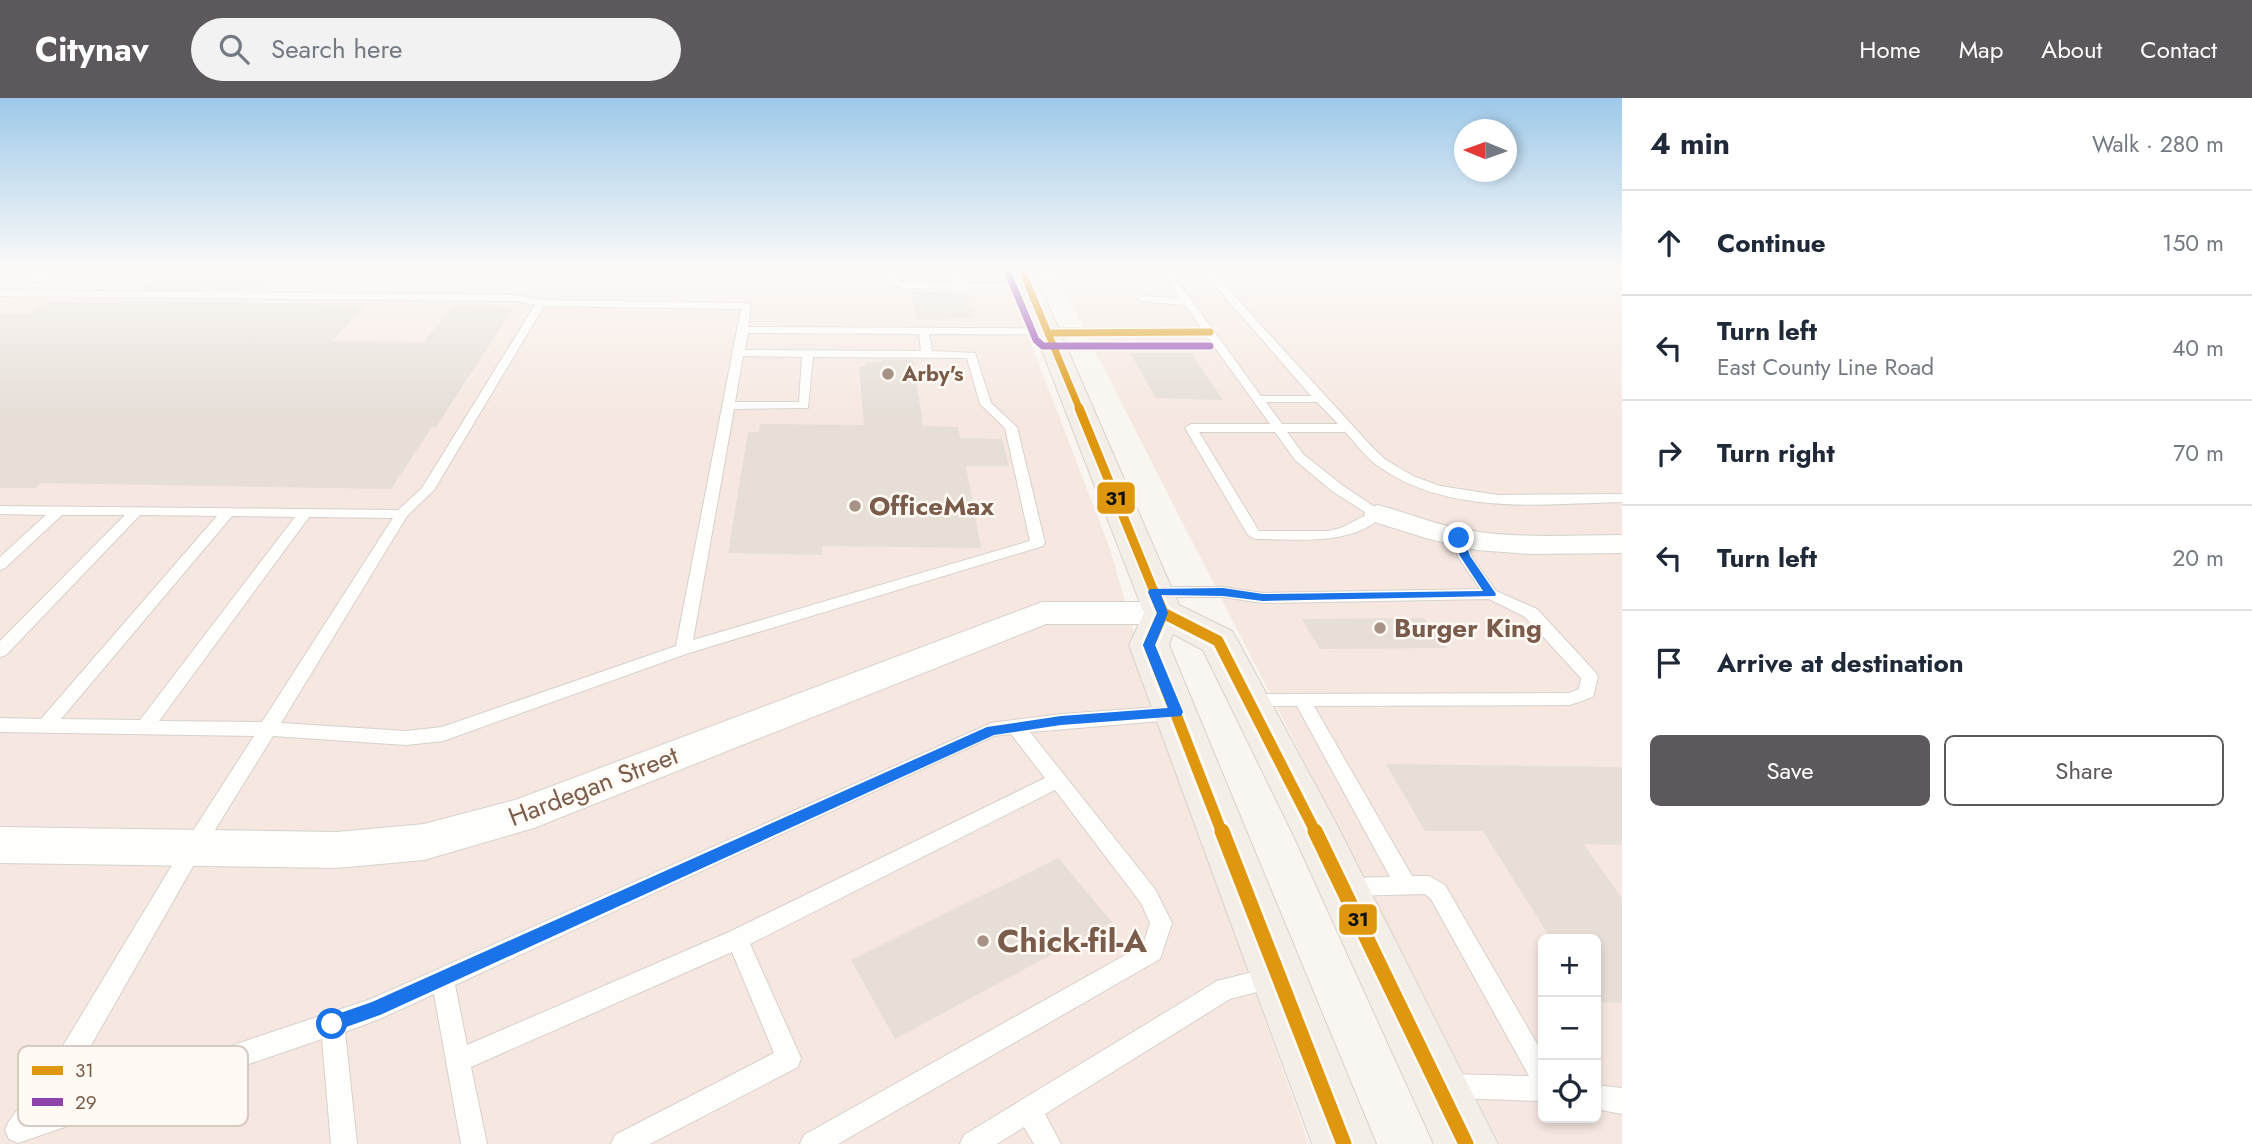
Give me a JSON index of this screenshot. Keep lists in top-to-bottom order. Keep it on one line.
{"streets":{"street":["Hardegan Street"]},"places":["Arby's","OfficeMax","Burger King","Chick-fil-A"],"lines":["transit line 31","transit line 29"],"legend":["31","29"],"north":"left","page":{"header":"Citynav","search":"Search here","nav":["Home","Map","About","Contact"],"heading":["4 min","Walk · 280 m"],"list":[["Continue","150 m"],["Turn left","East County Line Road","40 m"],["Turn right","70 m"],["Turn left","20 m"],"Arrive at destination"],"buttons":["Save","Share"],"map_buttons":["+","−"]}}
